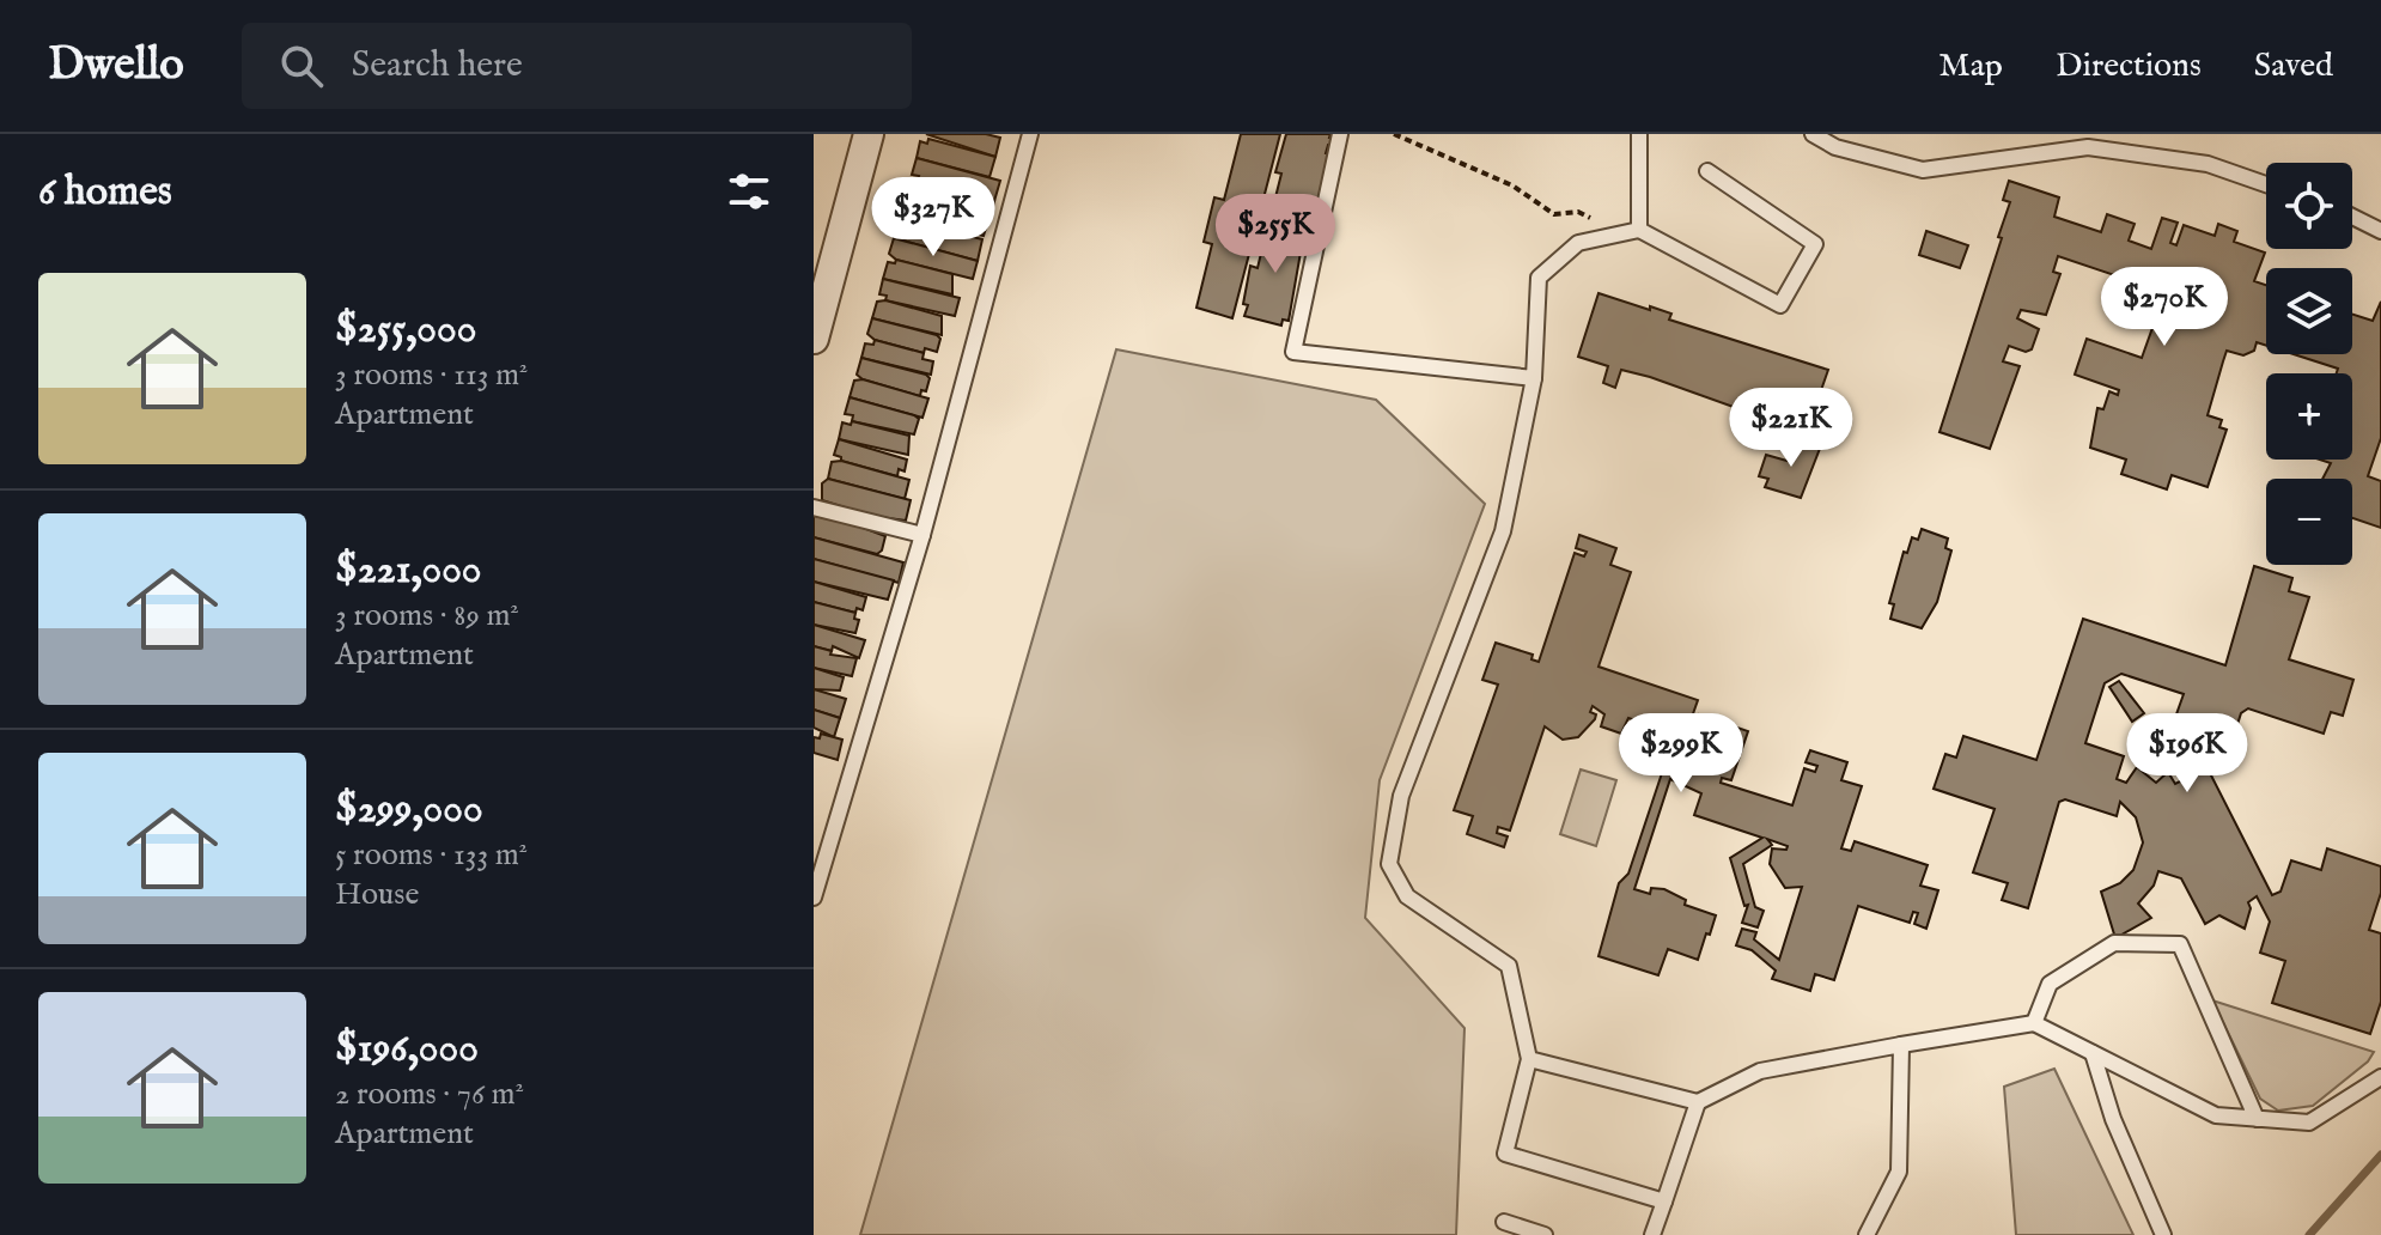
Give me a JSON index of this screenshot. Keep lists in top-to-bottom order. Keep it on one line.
{"page":{"header":"Dwello","search":"Search here","nav":["Map","Directions","Saved"],"heading":"6 homes","map_buttons":["+","−"],"price":["$327K","$255K","$270K","$221K","$299K","$196K"],"list":[{"name":"$255,000","note":"3 rooms · 113 m² · Apartment"},{"name":"$221,000","note":"3 rooms · 89 m² · Apartment"},{"name":"$299,000","note":"5 rooms · 133 m² · House"},{"name":"$196,000","note":"2 rooms · 76 m² · Apartment"}]}}
